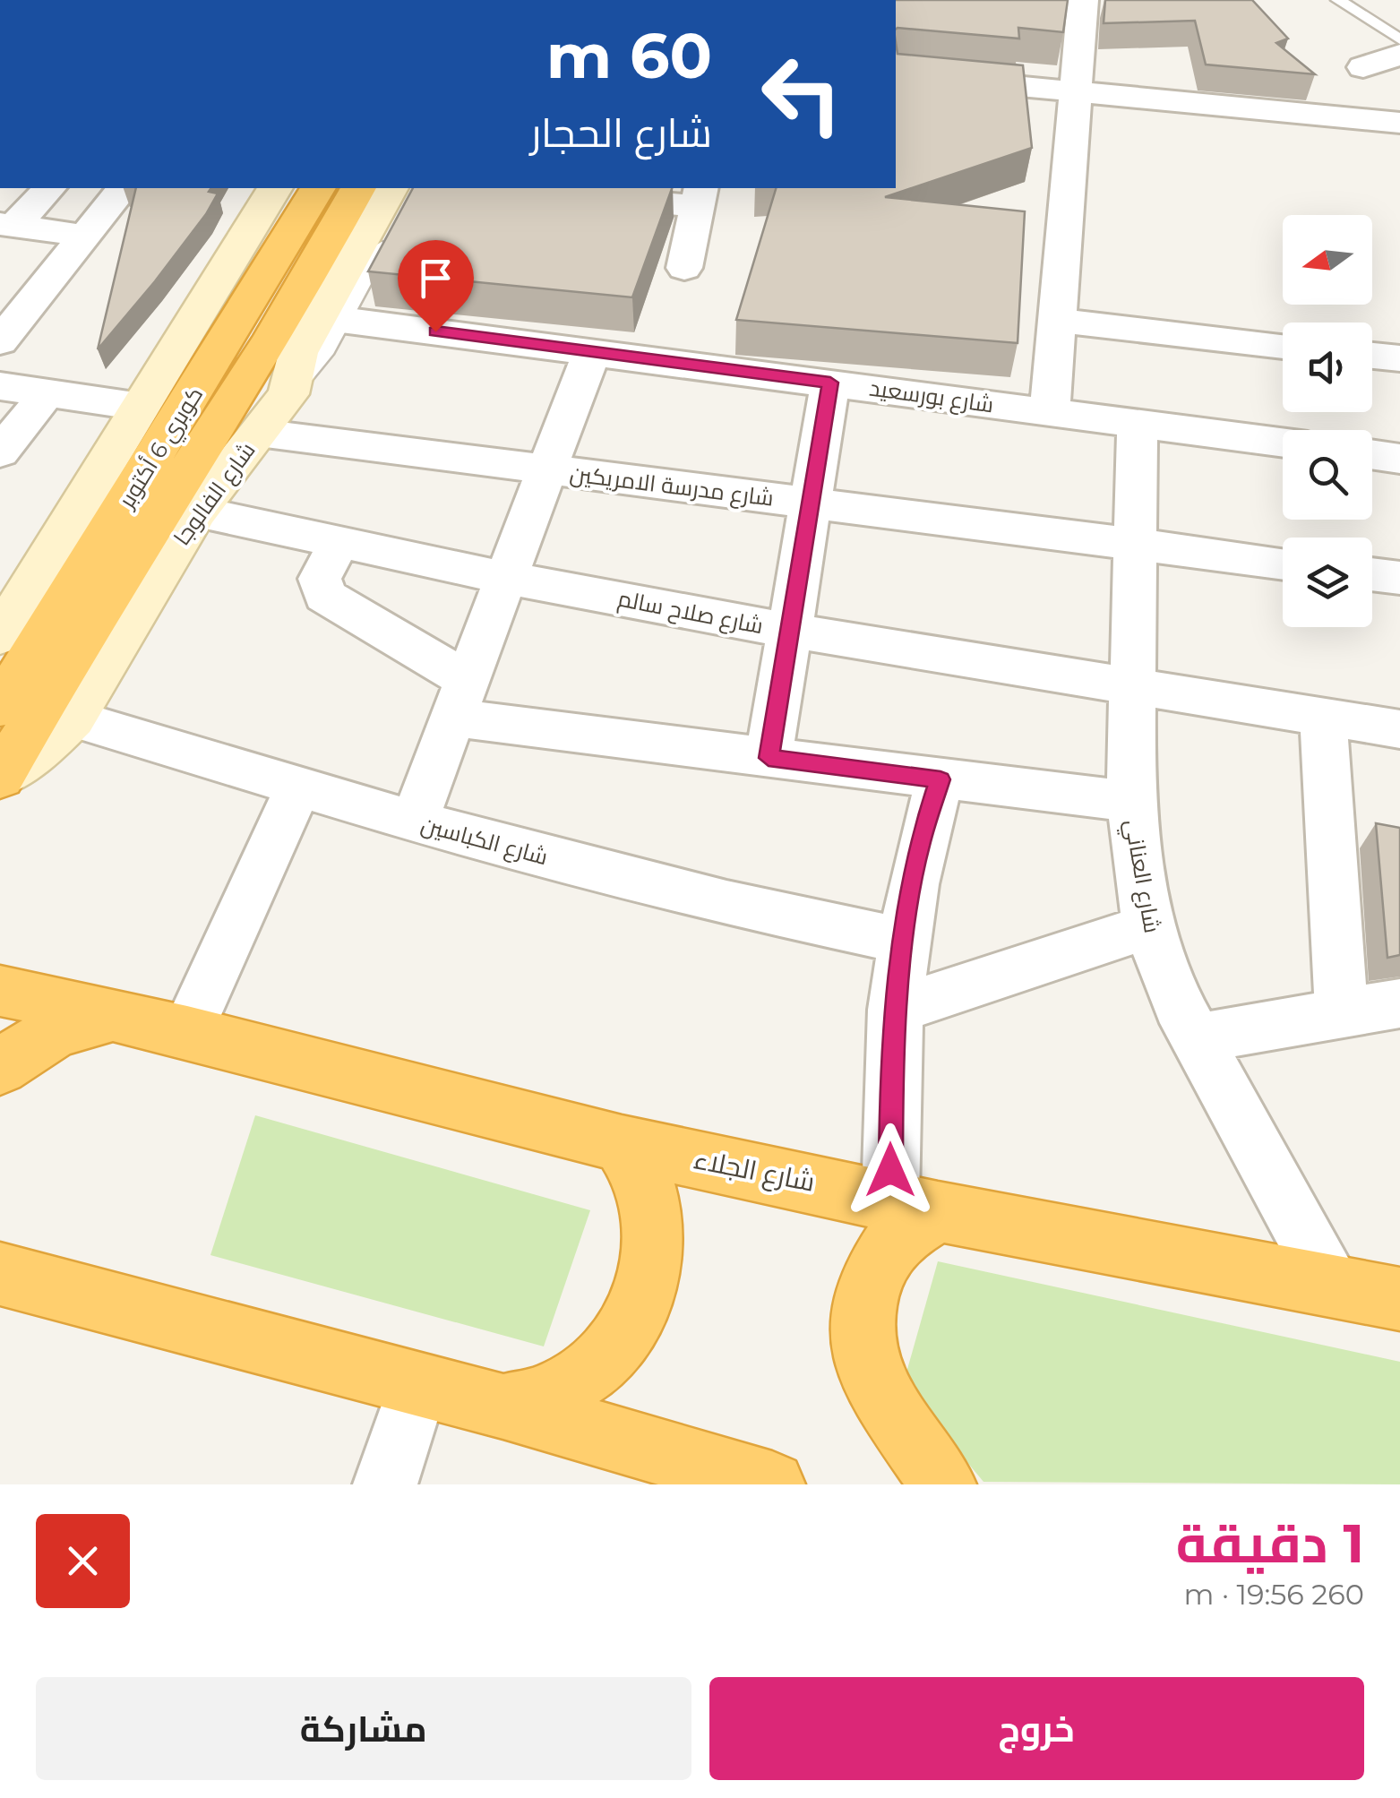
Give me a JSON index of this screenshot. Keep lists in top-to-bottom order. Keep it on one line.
{"streets":{"highway":["كوبري 6 أكتوبر","شارع الجلاء"],"street":["شارع بورسعيد","شارع مدرسة الامريكين","شارع الفالوجا","شارع صلاح سالم","شارع الكباسين","شارع العناني"]},"crossings":[["شارع بورسعيد","شارع العناني"],["شارع مدرسة الامريكين","شارع الفالوجا"],["شارع مدرسة الامريكين","شارع العناني"],["شارع الفالوجا","شارع صلاح سالم"],["شارع الفالوجا","شارع الكباسين"],["شارع صلاح سالم","شارع العناني"],["شارع العناني","شارع الجلاء"]],"north":"left","page":{"turn":["60 m","شارع الحجار"],"heading":["1 دقيقة","260 m · 19:56"],"buttons":["خروج","مشاركة"]}}
